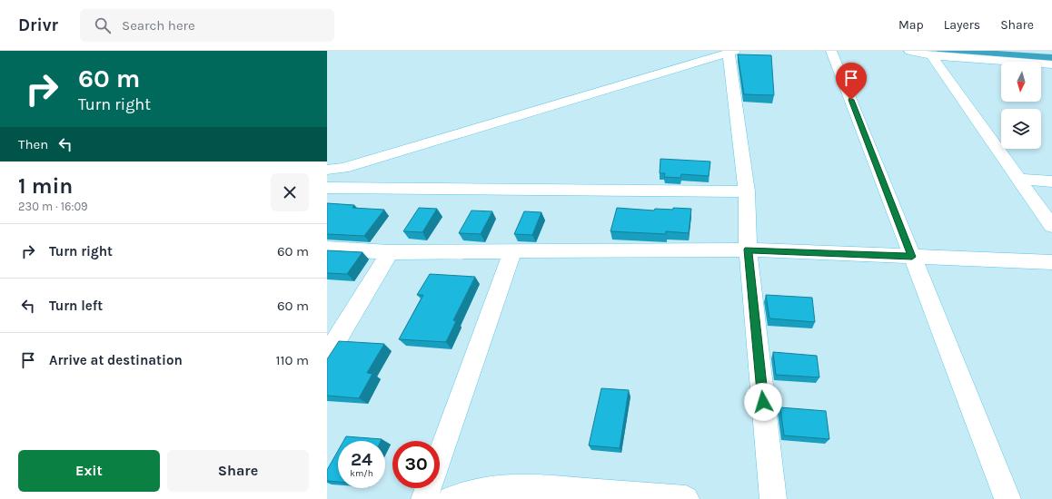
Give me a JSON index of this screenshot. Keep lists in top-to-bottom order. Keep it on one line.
{"north":"bottom","page":{"header":"Drivr","search":"Search here","nav":["Map","Layers","Share"],"turn":["60 m","Turn right"],"then":"Then","heading":["1 min","230 m · 16:09"],"list":[{"name":"Turn right","value":"60 m"},{"name":"Turn left","value":"60 m"},{"name":"Arrive at destination","value":"110 m"}],"speed":"24 km/h","limit":"30","buttons":["Exit","Share"]}}
